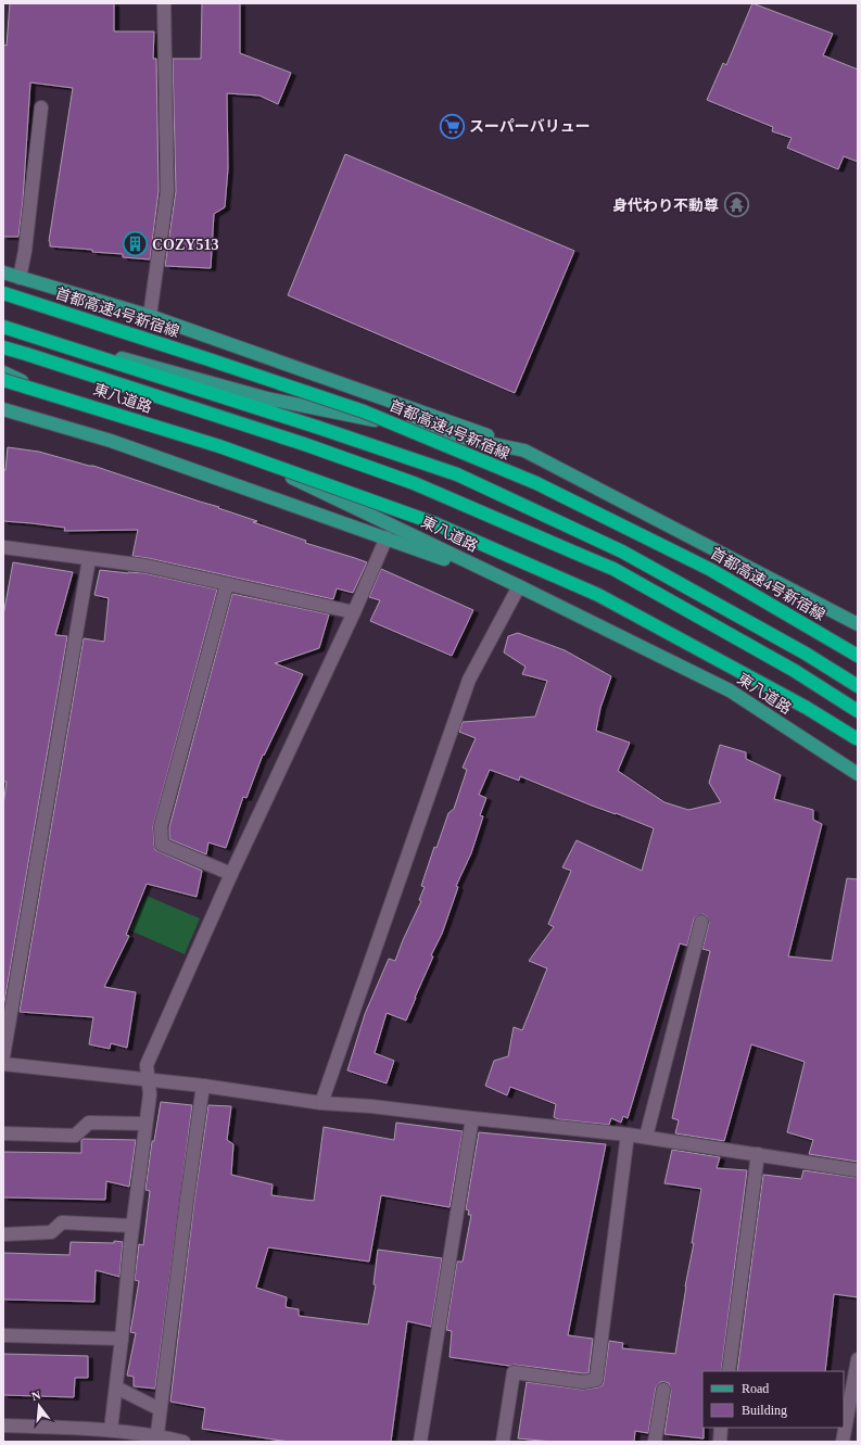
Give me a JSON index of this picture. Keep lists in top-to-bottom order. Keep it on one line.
{"streets":{"highway":["首都高速4号新宿線"],"main road":["東八道路"]},"places":{"supermarket":["スーパーバリュー"],"temple":["身代わり不動尊"],"building":["COZY513"]},"legend":["Road","Building"],"north":"top"}
